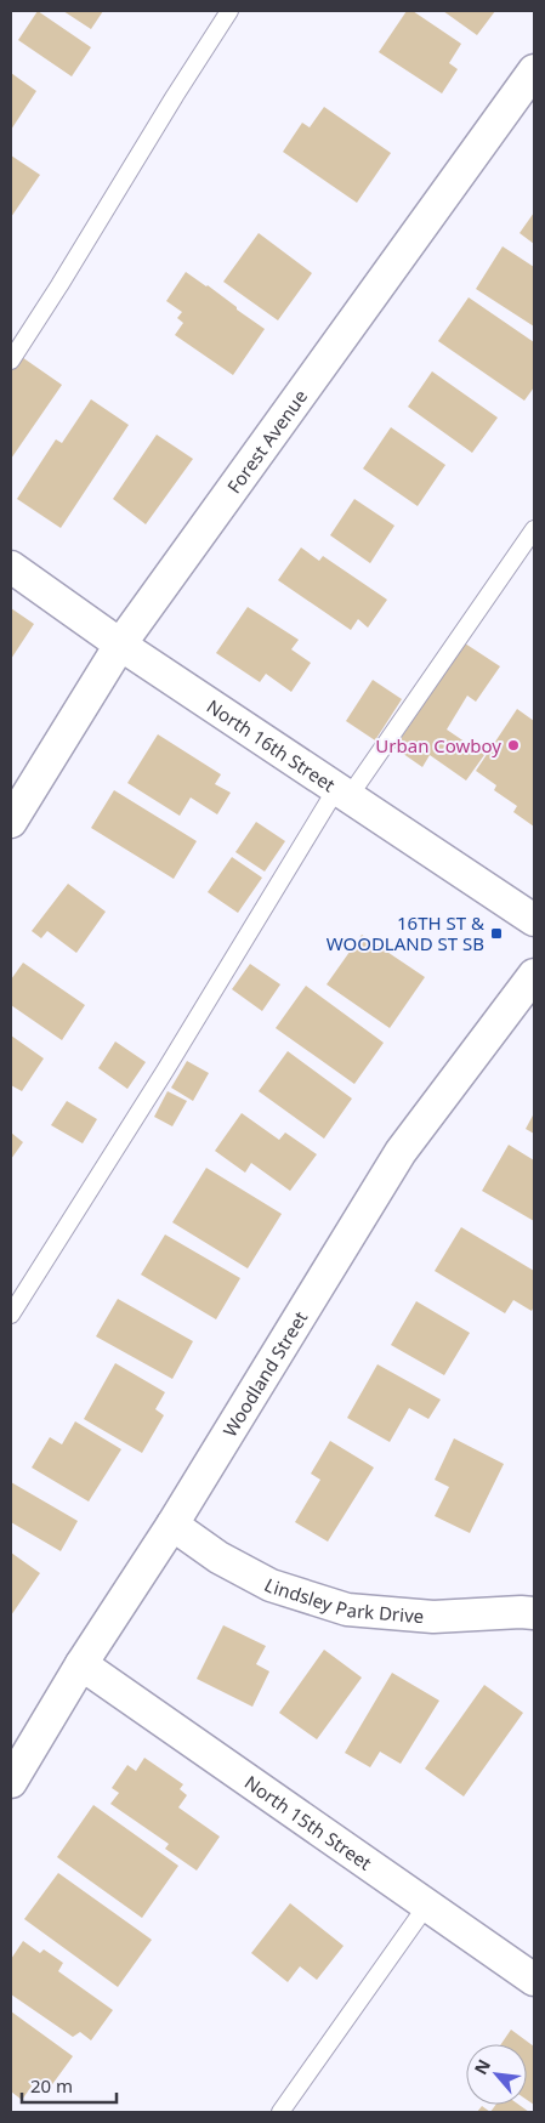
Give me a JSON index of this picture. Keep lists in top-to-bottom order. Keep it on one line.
{"streets":{"street":["Forest Avenue","North 16th Street","Woodland Street","Lindsley Park Drive","North 15th Street"]},"crossings":[["Forest Avenue","North 16th Street"],["Woodland Street","Lindsley Park Drive"],["Woodland Street","North 15th Street"]],"places":{"other":["Urban Cowboy"],"transit":["16TH ST & WOODLAND ST SB"]},"scale_bar":"20 m","north":"top left"}
